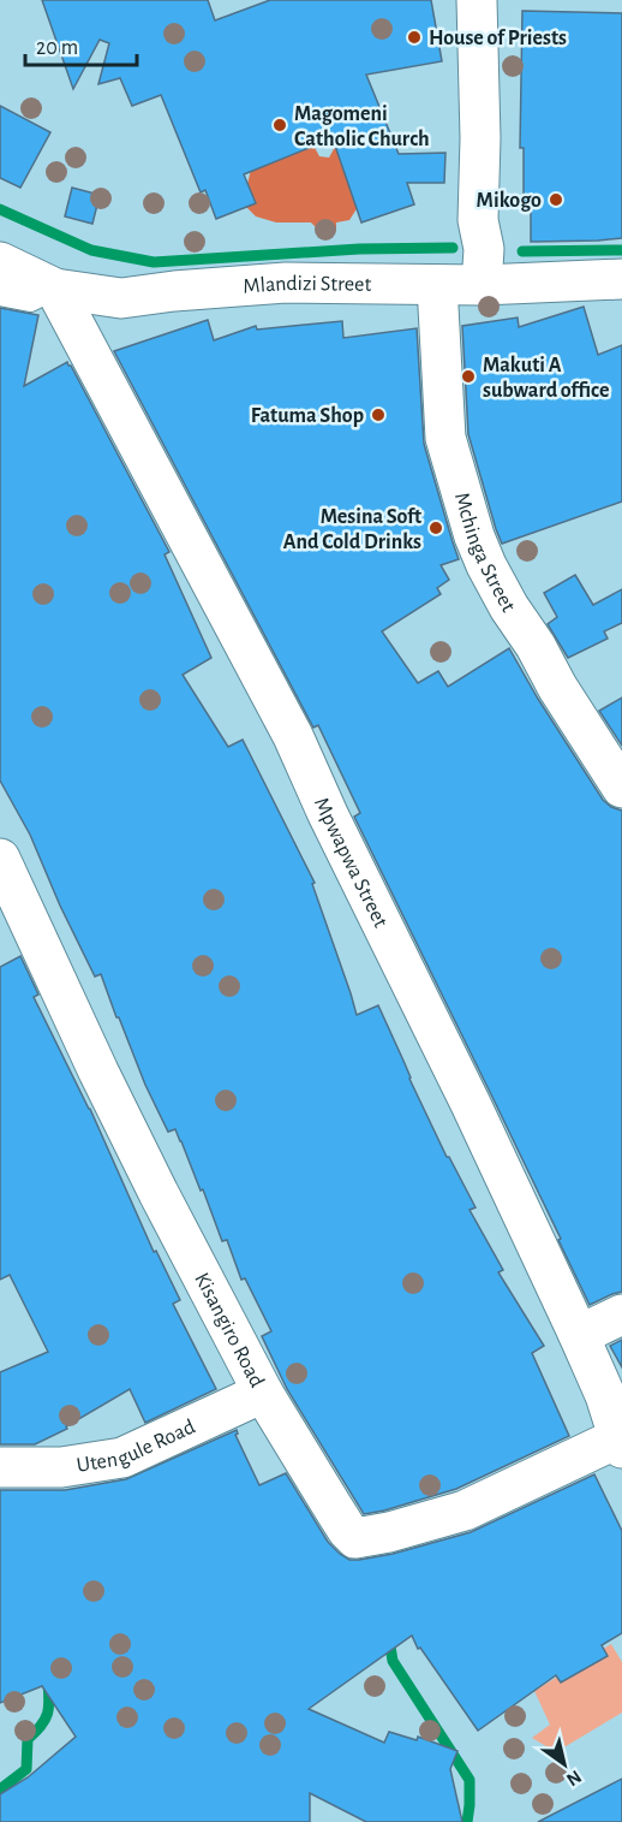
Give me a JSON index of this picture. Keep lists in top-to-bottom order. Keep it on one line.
{"streets":{"street":["Mlandizi Street","Mchinga Street","Mpwapwa Street","Kisangiro Road","Utengule Road"]},"crossings":[["Mlandizi Street","Mchinga Street"],["Mlandizi Street","Mpwapwa Street"],["Mpwapwa Street","Kisangiro Road"],["Kisangiro Road","Utengule Road"]],"places":["House of Priests","Magomeni Catholic Church","Mikogo","Makuti A subward office","Fatuma Shop","Mesina Soft And Cold Drinks"],"scale_bar":"20 m","north":"bottom right"}
